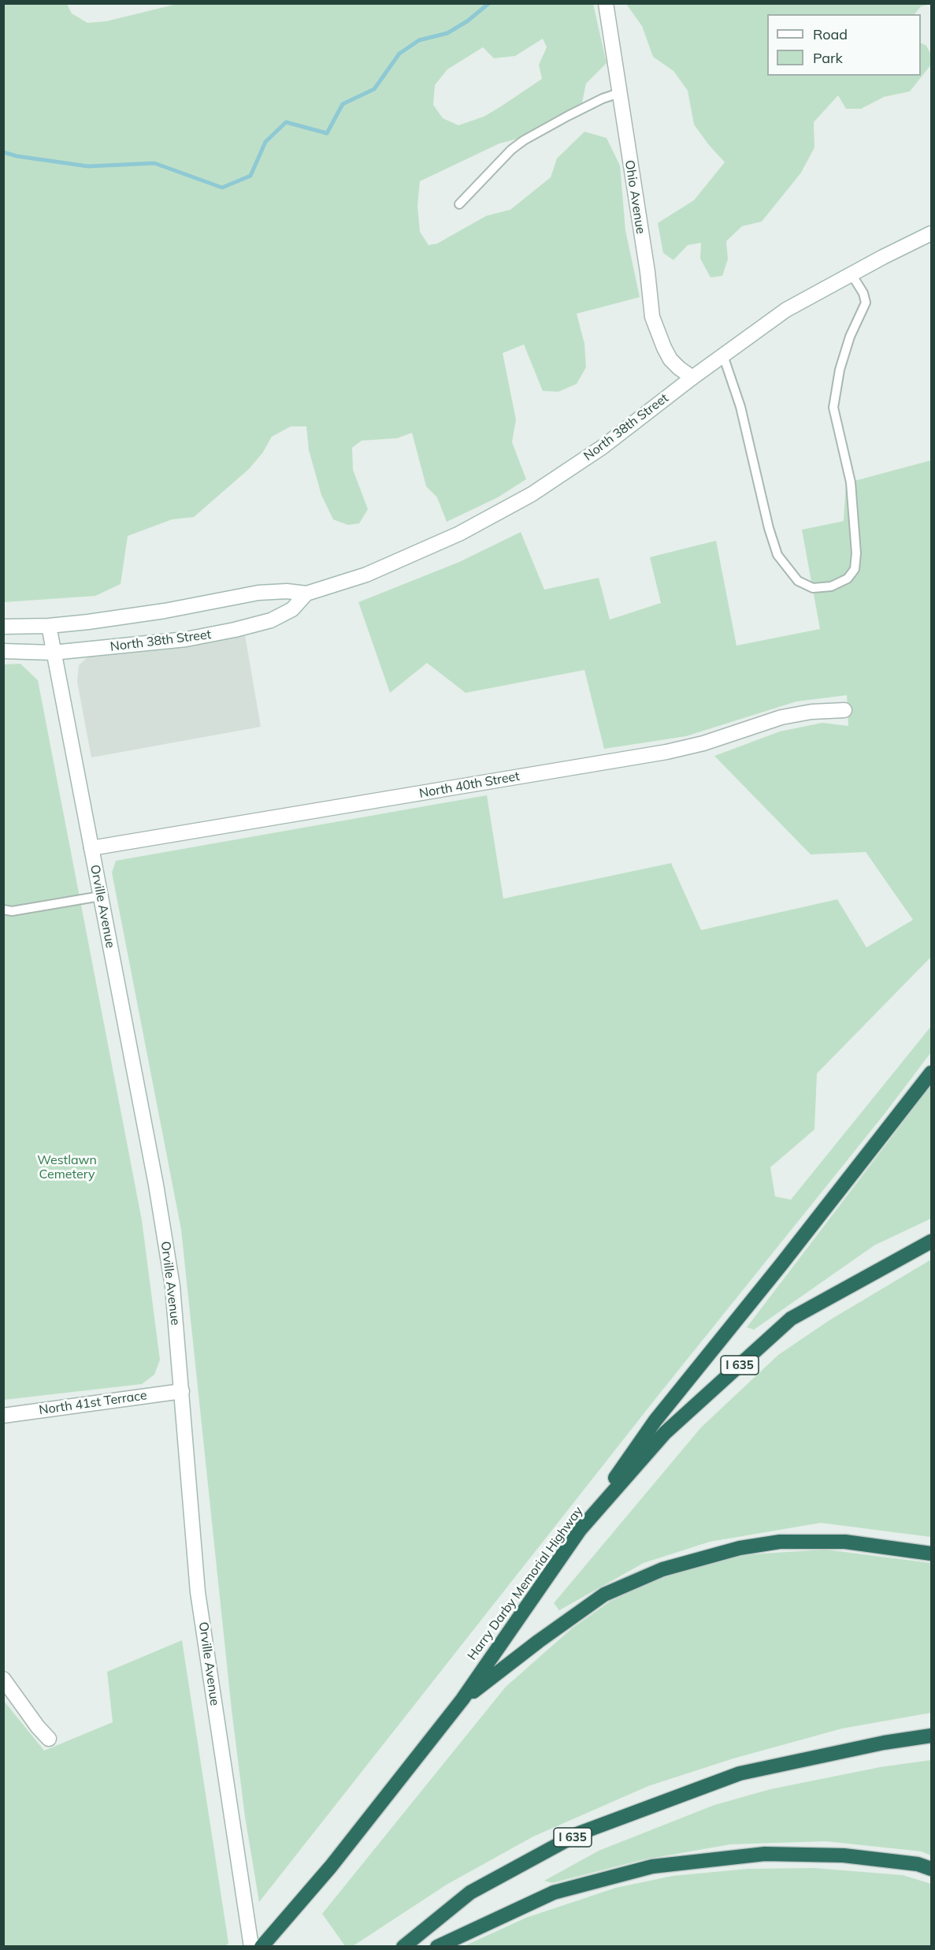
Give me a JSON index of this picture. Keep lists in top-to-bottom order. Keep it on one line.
{"streets":{"highway":["I 635","Harry Darby Memorial Highway"],"street":["Ohio Avenue","North 38th Street","North 40th Street","Orville Avenue","North 41st Terrace"]},"crossings":[["Ohio Avenue","North 38th Street"],["North 38th Street","Orville Avenue"],["North 40th Street","Orville Avenue"],["Orville Avenue","North 41st Terrace"]],"parks":["Westlawn Cemetery"],"legend":["Road","Park"]}
